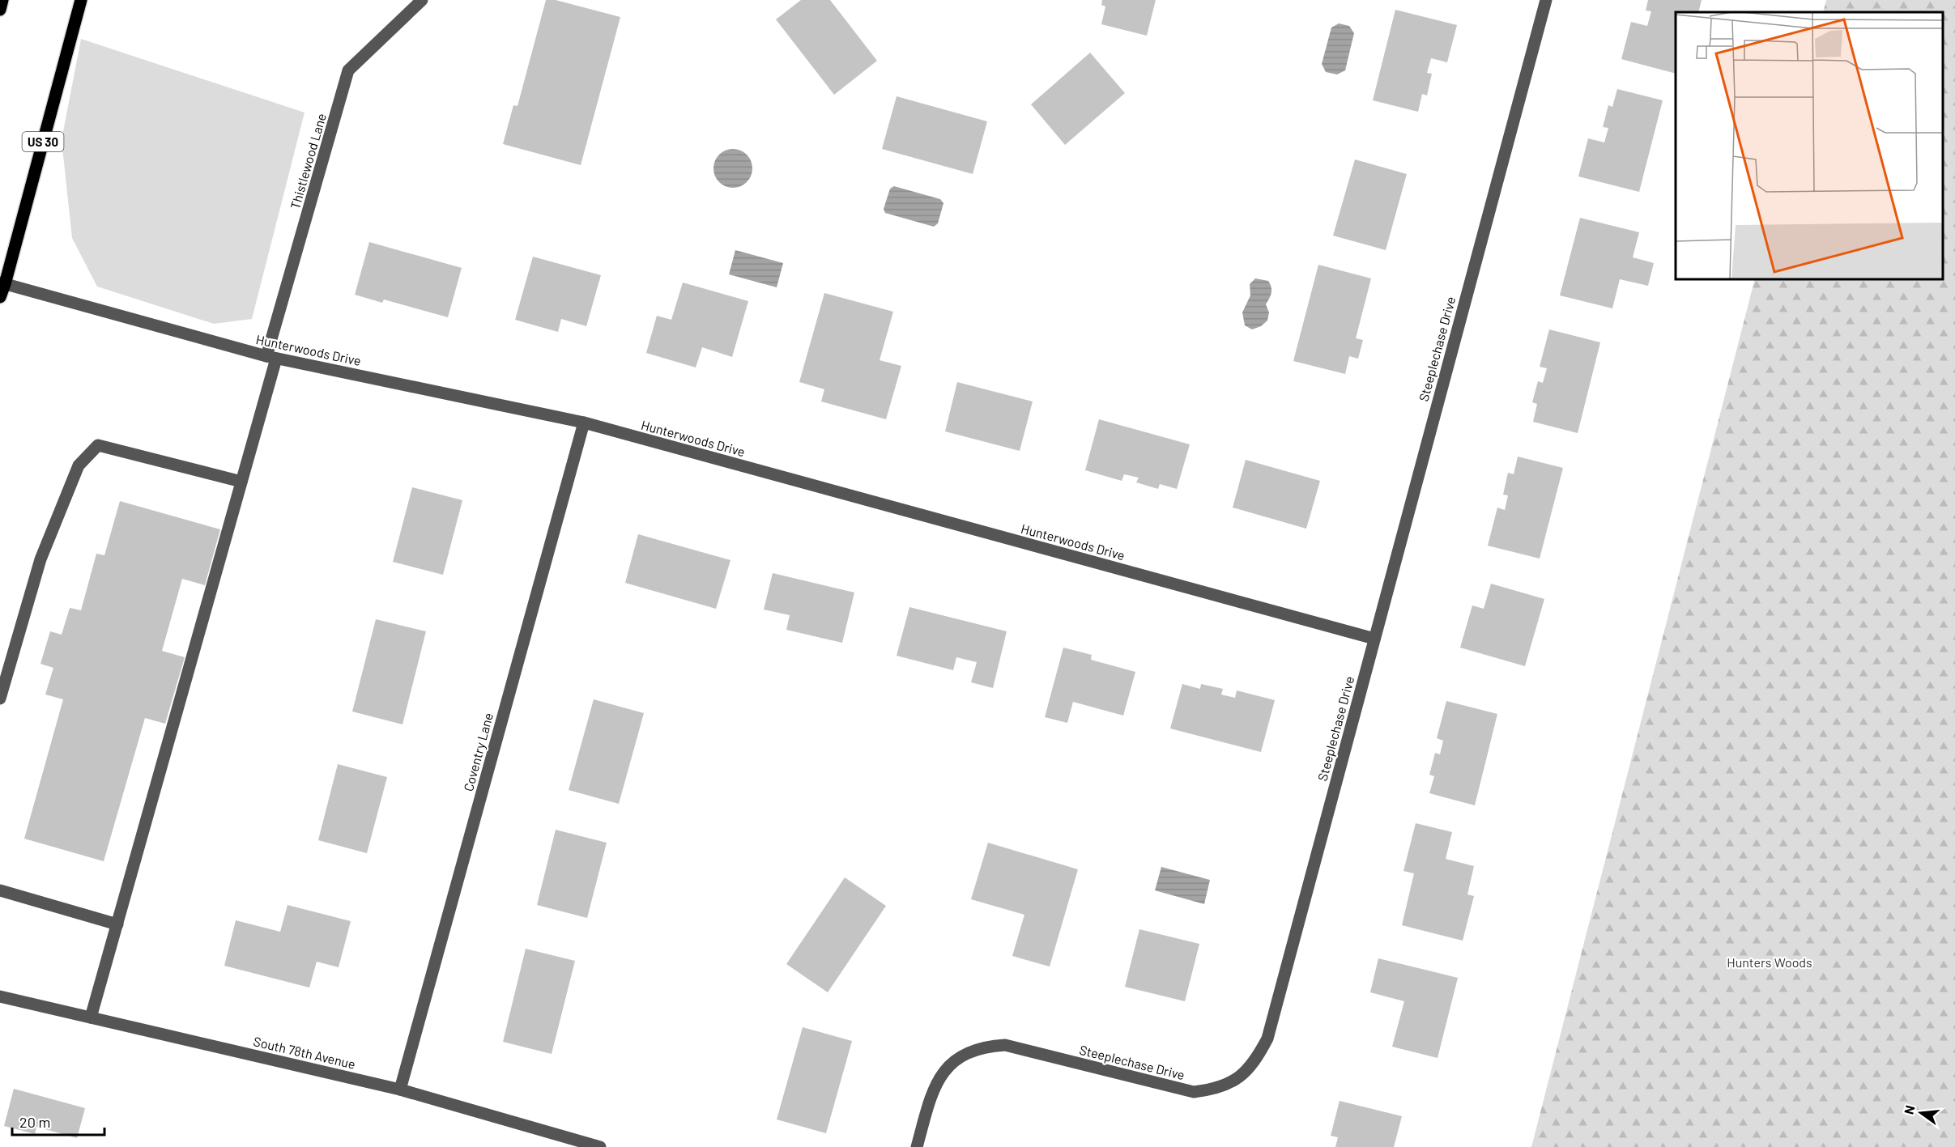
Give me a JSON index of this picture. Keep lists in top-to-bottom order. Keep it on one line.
{"streets":{"main road":["US 30"],"street":["Thistlewood Lane","Steeplechase Drive","Hunterwoods Drive","Coventry Lane","South 78th Avenue"]},"crossings":[["US 30","Hunterwoods Drive"],["Thistlewood Lane","Hunterwoods Drive"],["Thistlewood Lane","South 78th Avenue"],["Steeplechase Drive","Hunterwoods Drive"],["Hunterwoods Drive","Coventry Lane"],["Coventry Lane","South 78th Avenue"]],"parks":["Hunters Woods"],"scale_bar":"20 m","north":"left"}
